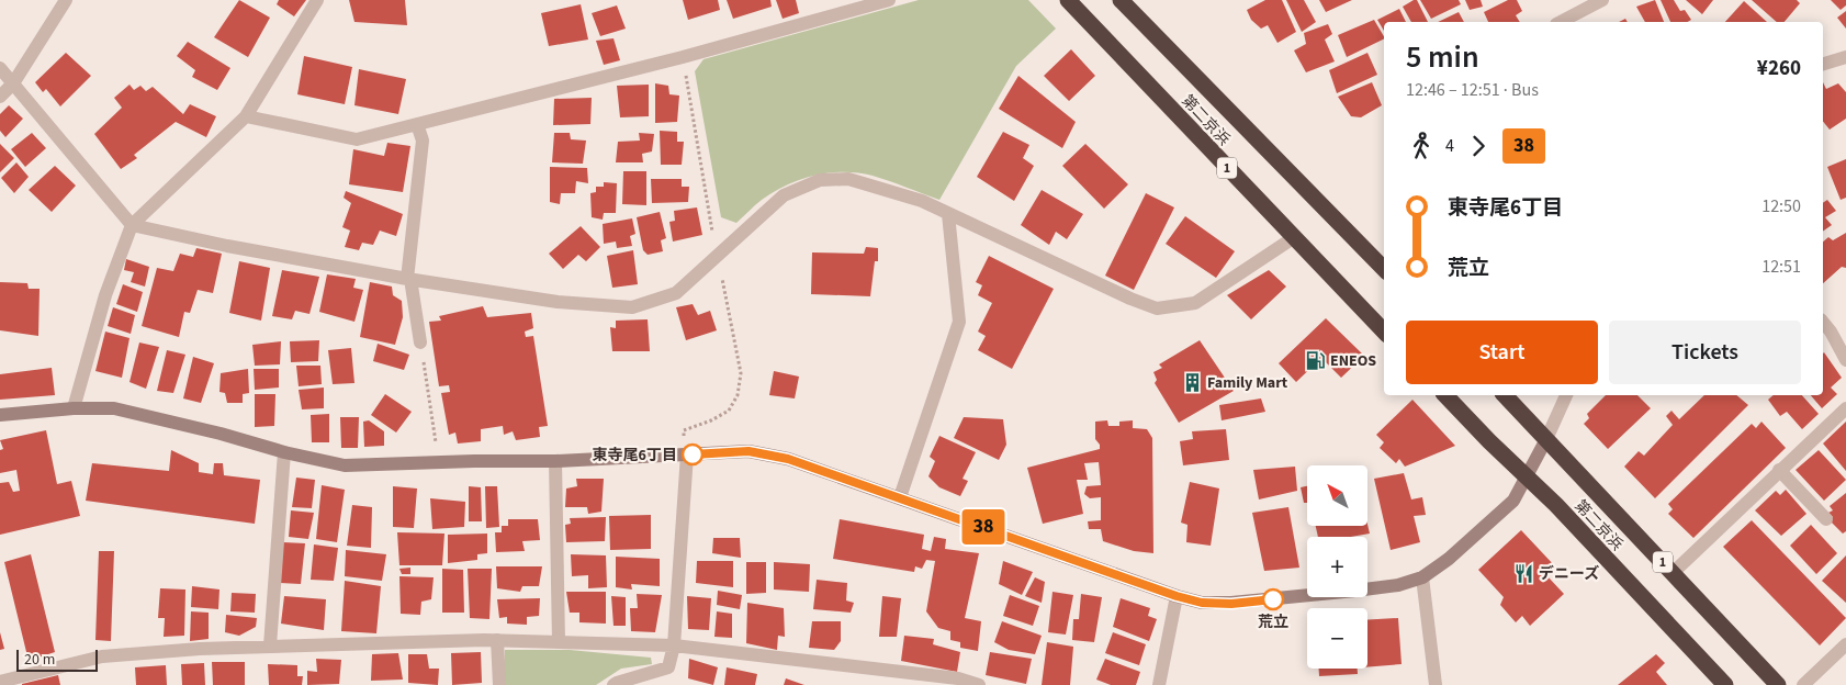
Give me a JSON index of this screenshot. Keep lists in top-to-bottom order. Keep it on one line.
{"streets":{"highway":["第二京浜","1"]},"places":{"fuel station":["ENEOS"],"building":["Family Mart"],"other":["東寺尾6丁目","荒立"],"restaurant":["デニーズ"]},"lines":["bus line 38"],"scale_bar":"20 m","north":"top left","page":{"on_map":"38","heading":["5 min","12:46 – 12:51 · Bus","¥260"],"legs":["4","38"],"list":[{"name":"東寺尾6丁目","value":"12:50"},{"name":"荒立","value":"12:51"}],"buttons":["Start","Tickets"],"map_buttons":["+","−"],"scale":"20 m"}}
